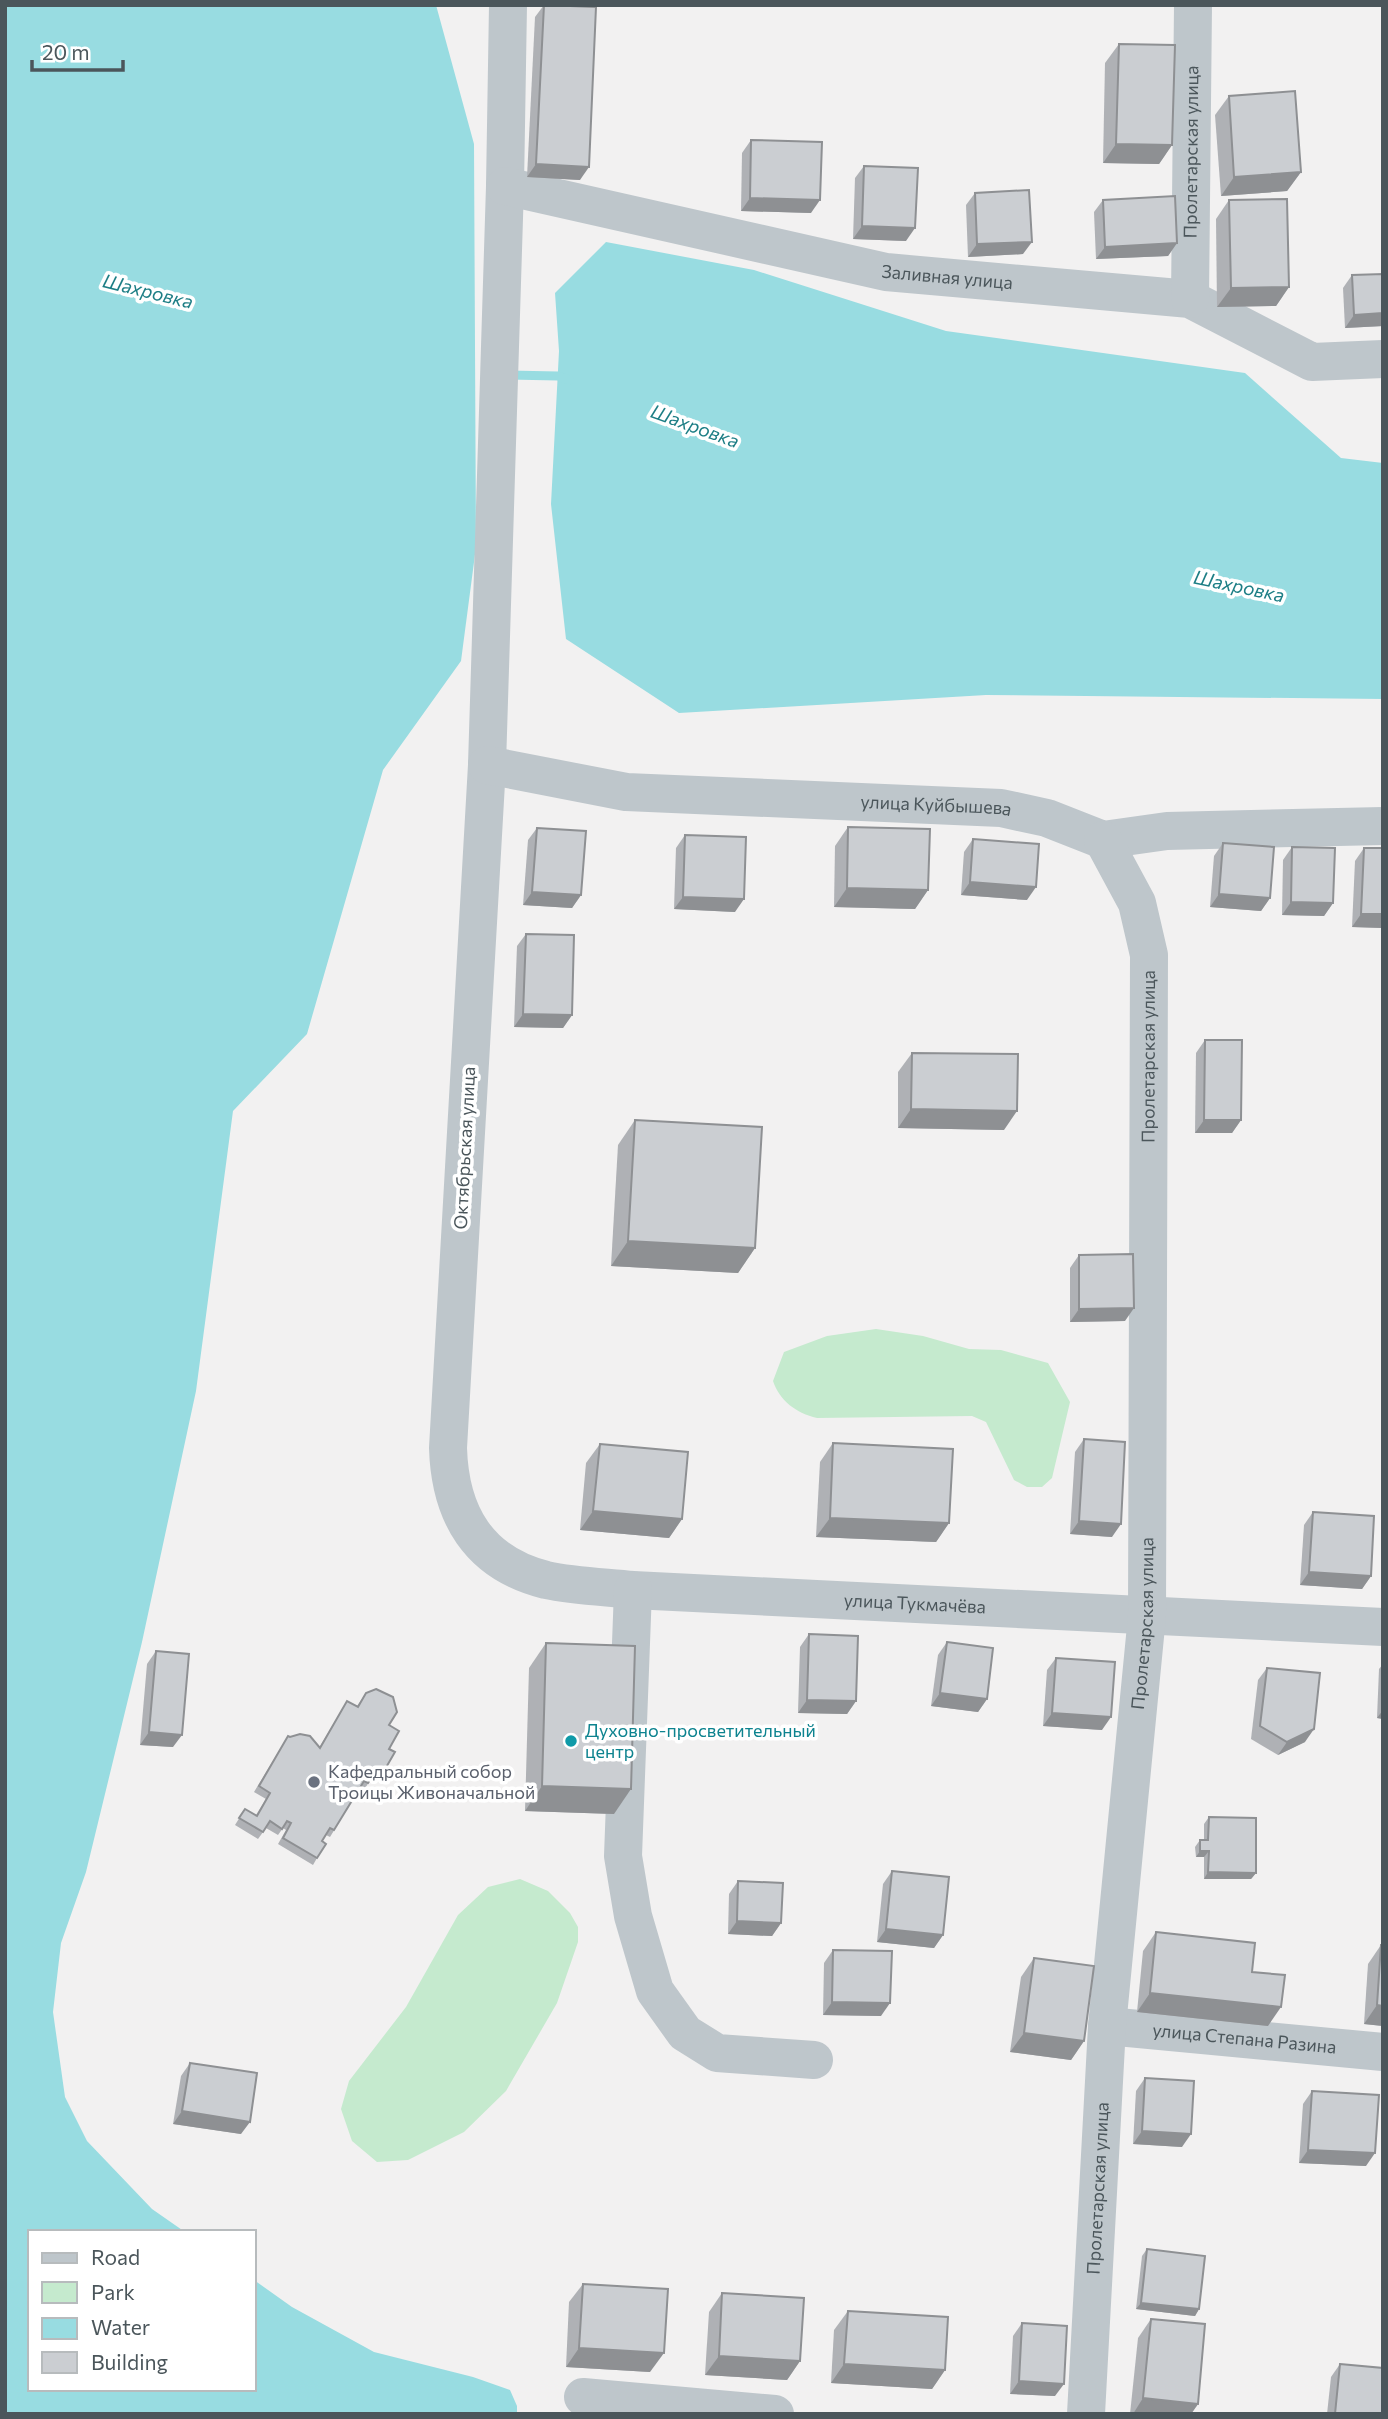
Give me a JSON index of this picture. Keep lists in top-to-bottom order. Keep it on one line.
{"streets":{"street":["Пролетарская улица","Заливная улица","улица Куйбышева","Октябрьская улица","улица Тукмачёва","улица Степана Разина"]},"crossings":[["Пролетарская улица","Заливная улица"],["Пролетарская улица","улица Куйбышева"],["Пролетарская улица","улица Тукмачёва"],["Пролетарская улица","улица Степана Разина"],["Заливная улица","Октябрьская улица"],["улица Куйбышева","Октябрьская улица"],["Октябрьская улица","улица Тукмачёва"]],"water":["Шахровка"],"places":["Духовно-просветительный центр","Кафедральный собор Троицы Живоначальной"],"legend":["Road","Park","Water","Building"],"scale_bar":"20 m"}
